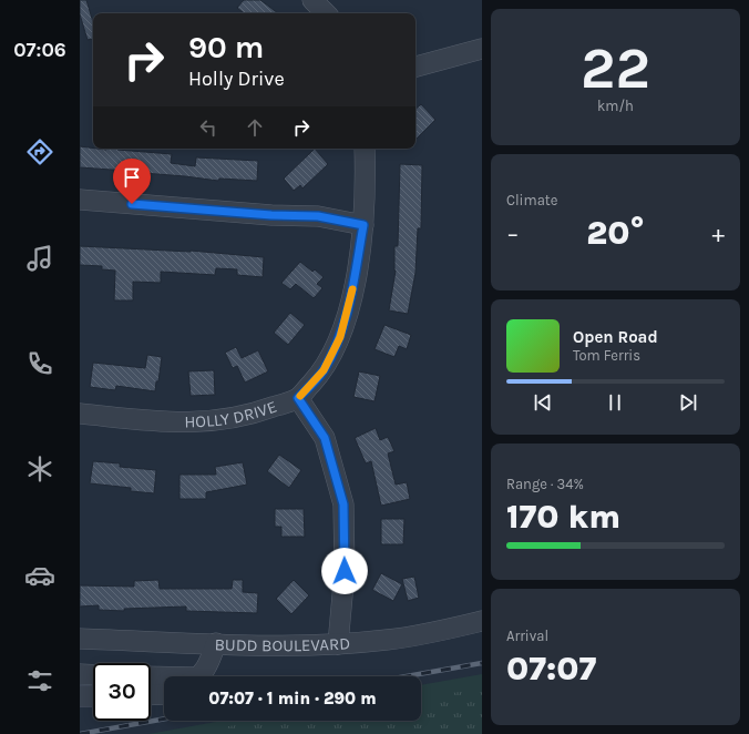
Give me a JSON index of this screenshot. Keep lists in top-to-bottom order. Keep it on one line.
{"streets":{"street":["HOLLY DRIVE","BUDD BOULEVARD"]},"page":{"tabs":"07:06","tile":[["22","km/h"],"Climate",["Range · 34%","170 km"],["Arrival","07:07"]],"turn":["90 m","Holly Drive"],"heat":["−","20°","+"],"song":["Open Road","Tom Ferris"],"limit":"30","trip":"07:07 · 1 min · 290 m"}}
